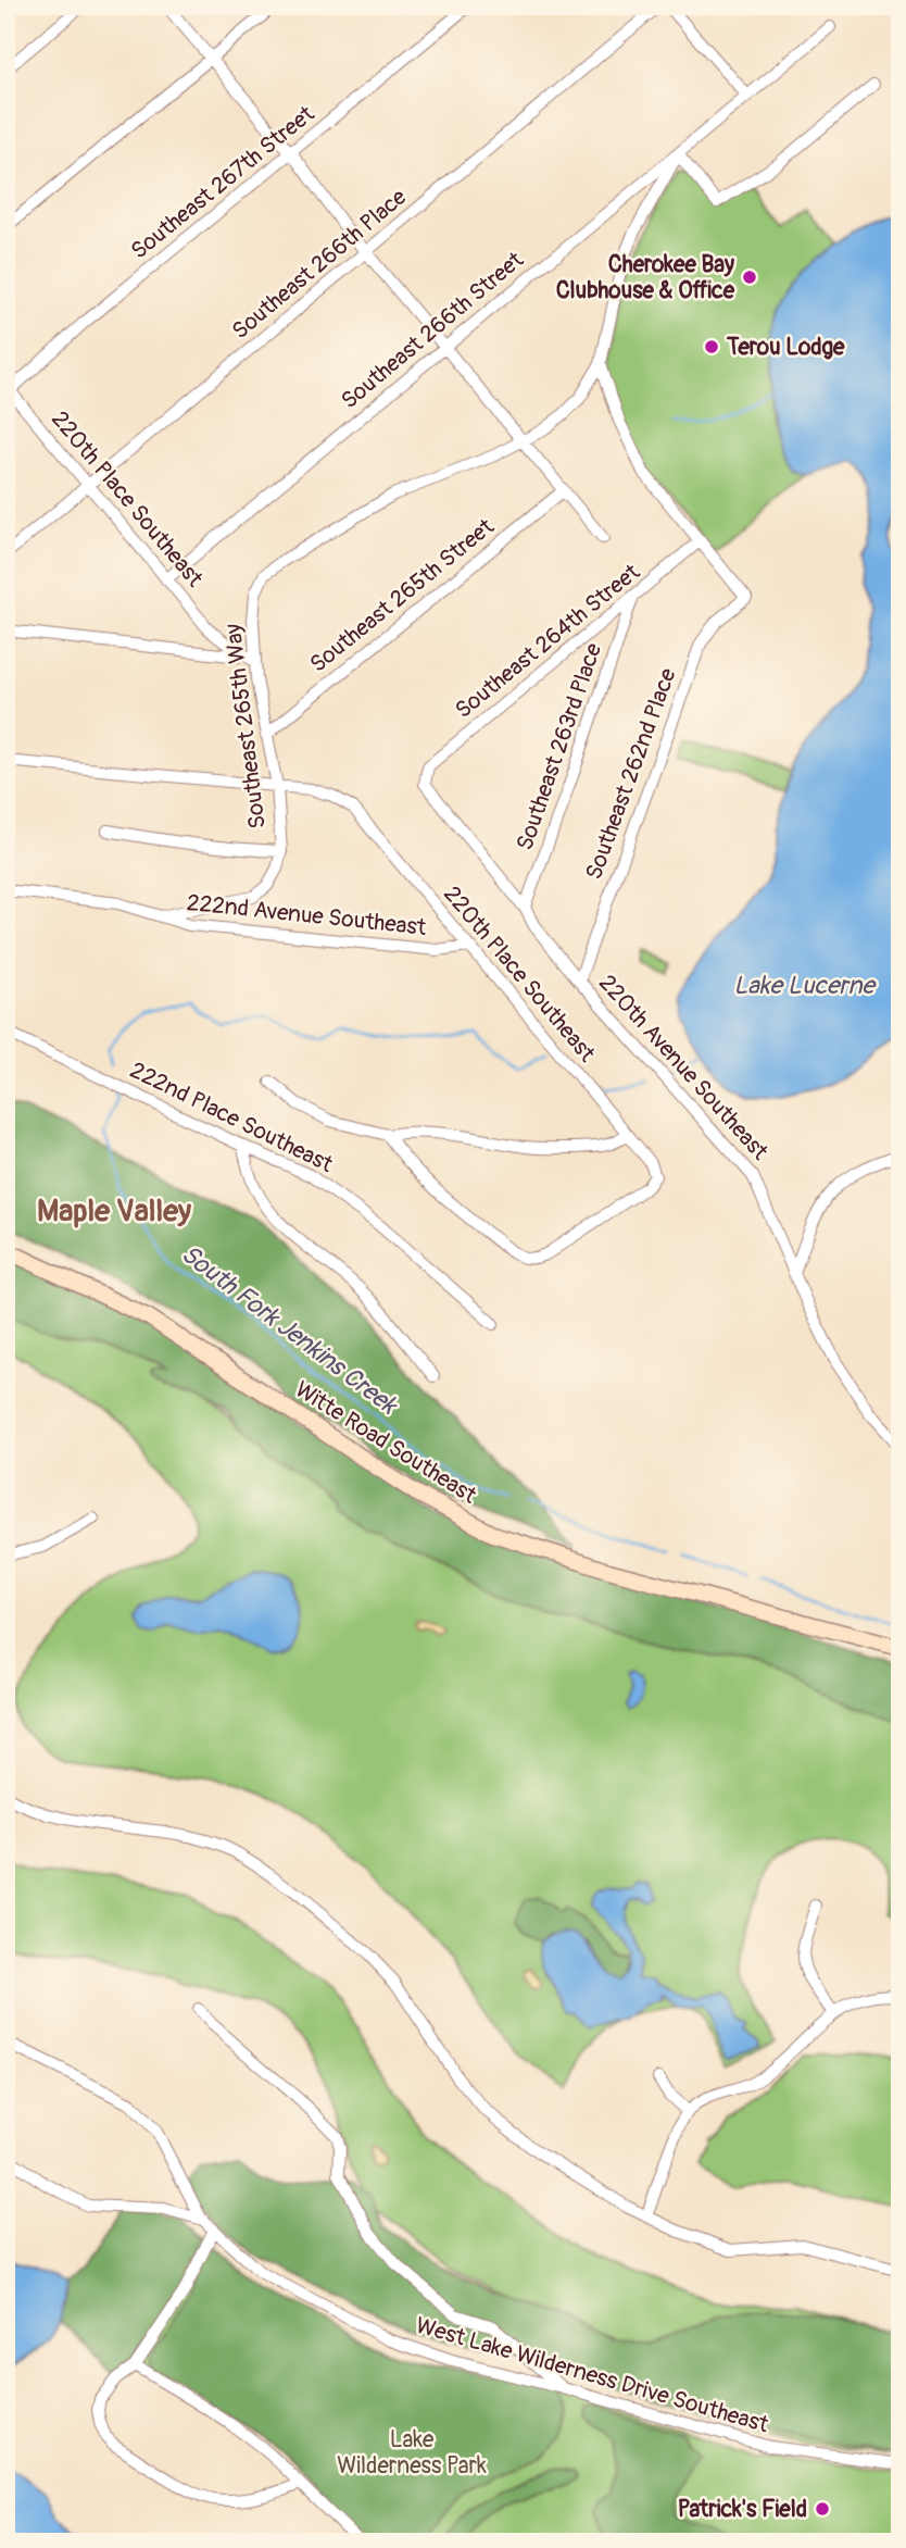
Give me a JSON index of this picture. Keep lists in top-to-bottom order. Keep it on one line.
{"streets":{"street":["Southeast 267th Street","Southeast 266th Place","Southeast 266th Street","220th Place Southeast","Southeast 265th Street","Southeast 264th Street","Southeast 265th Way","Southeast 263rd Place","Southeast 262nd Place","222nd Avenue Southeast","220th Avenue Southeast","222nd Place Southeast","Witte Road Southeast","West Lake Wilderness Drive Southeast"]},"crossings":[["Southeast 267th Street","220th Place Southeast"],["Southeast 266th Place","220th Place Southeast"],["Southeast 266th Street","220th Place Southeast"],["Southeast 266th Street","Southeast 265th Way"],["220th Place Southeast","Southeast 265th Way"],["220th Place Southeast","222nd Avenue Southeast"],["Southeast 265th Street","Southeast 265th Way"],["Southeast 264th Street","Southeast 263rd Place"],["Southeast 264th Street","Southeast 262nd Place"],["Southeast 264th Street","220th Avenue Southeast"],["Southeast 265th Way","222nd Avenue Southeast"],["Southeast 263rd Place","220th Avenue Southeast"],["Southeast 262nd Place","220th Avenue Southeast"]],"districts":["Maple Valley"],"water":["Lake Lucerne","South Fork Jenkins Creek"],"parks":["Lake Wilderness Park"],"places":["Cherokee Bay Clubhouse & Office","Terou Lodge","Patrick's Field"]}
